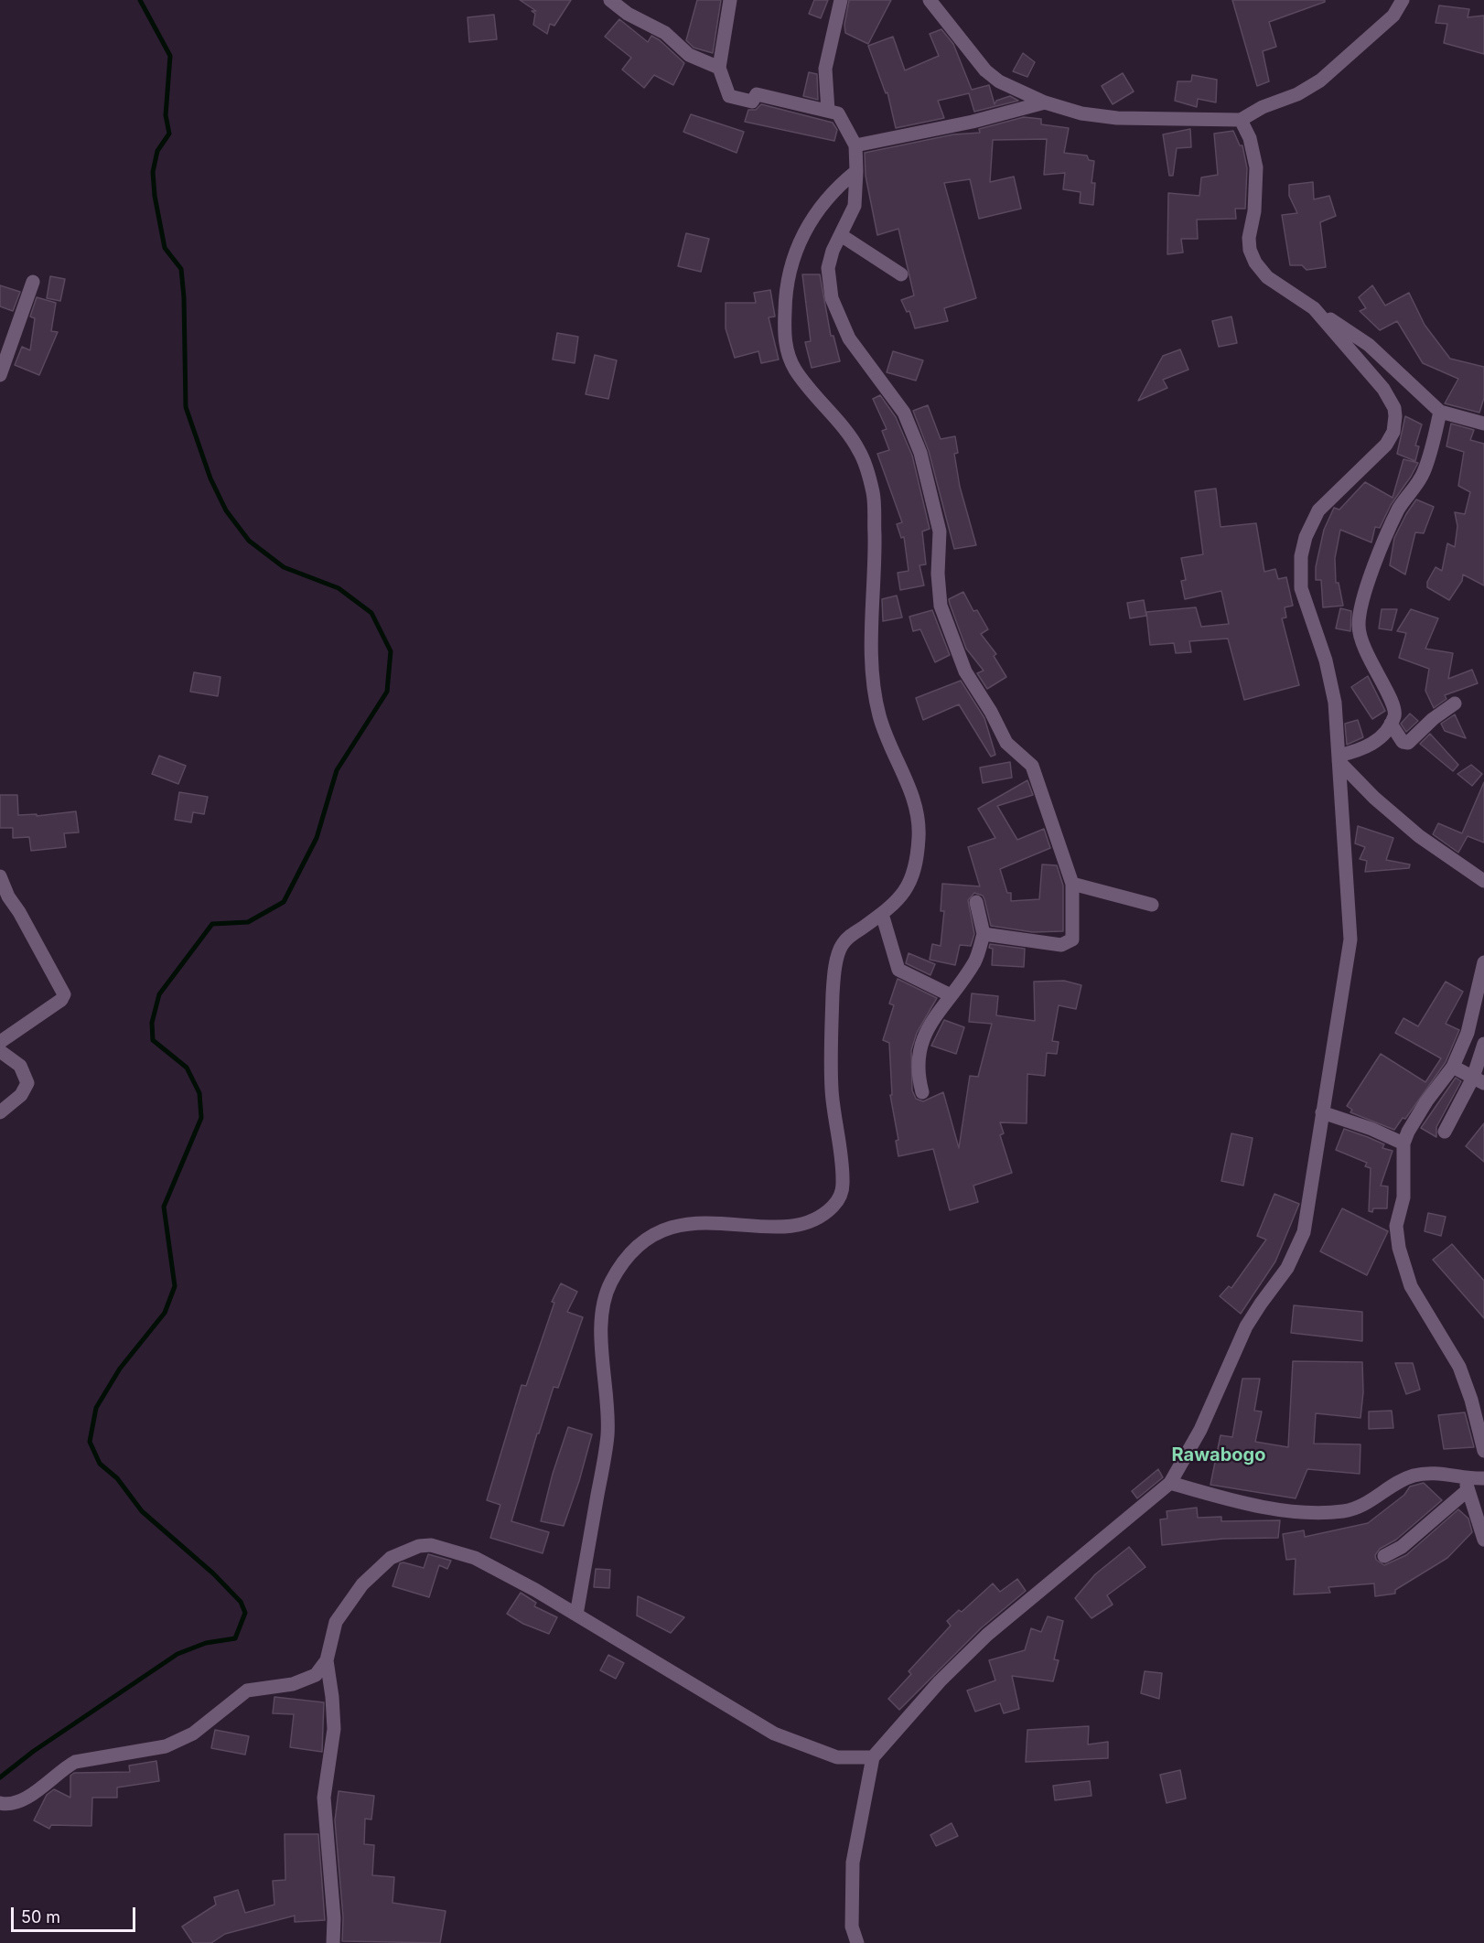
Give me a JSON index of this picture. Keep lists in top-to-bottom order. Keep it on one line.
{"districts":["Rawabogo"],"scale_bar":"50 m"}
